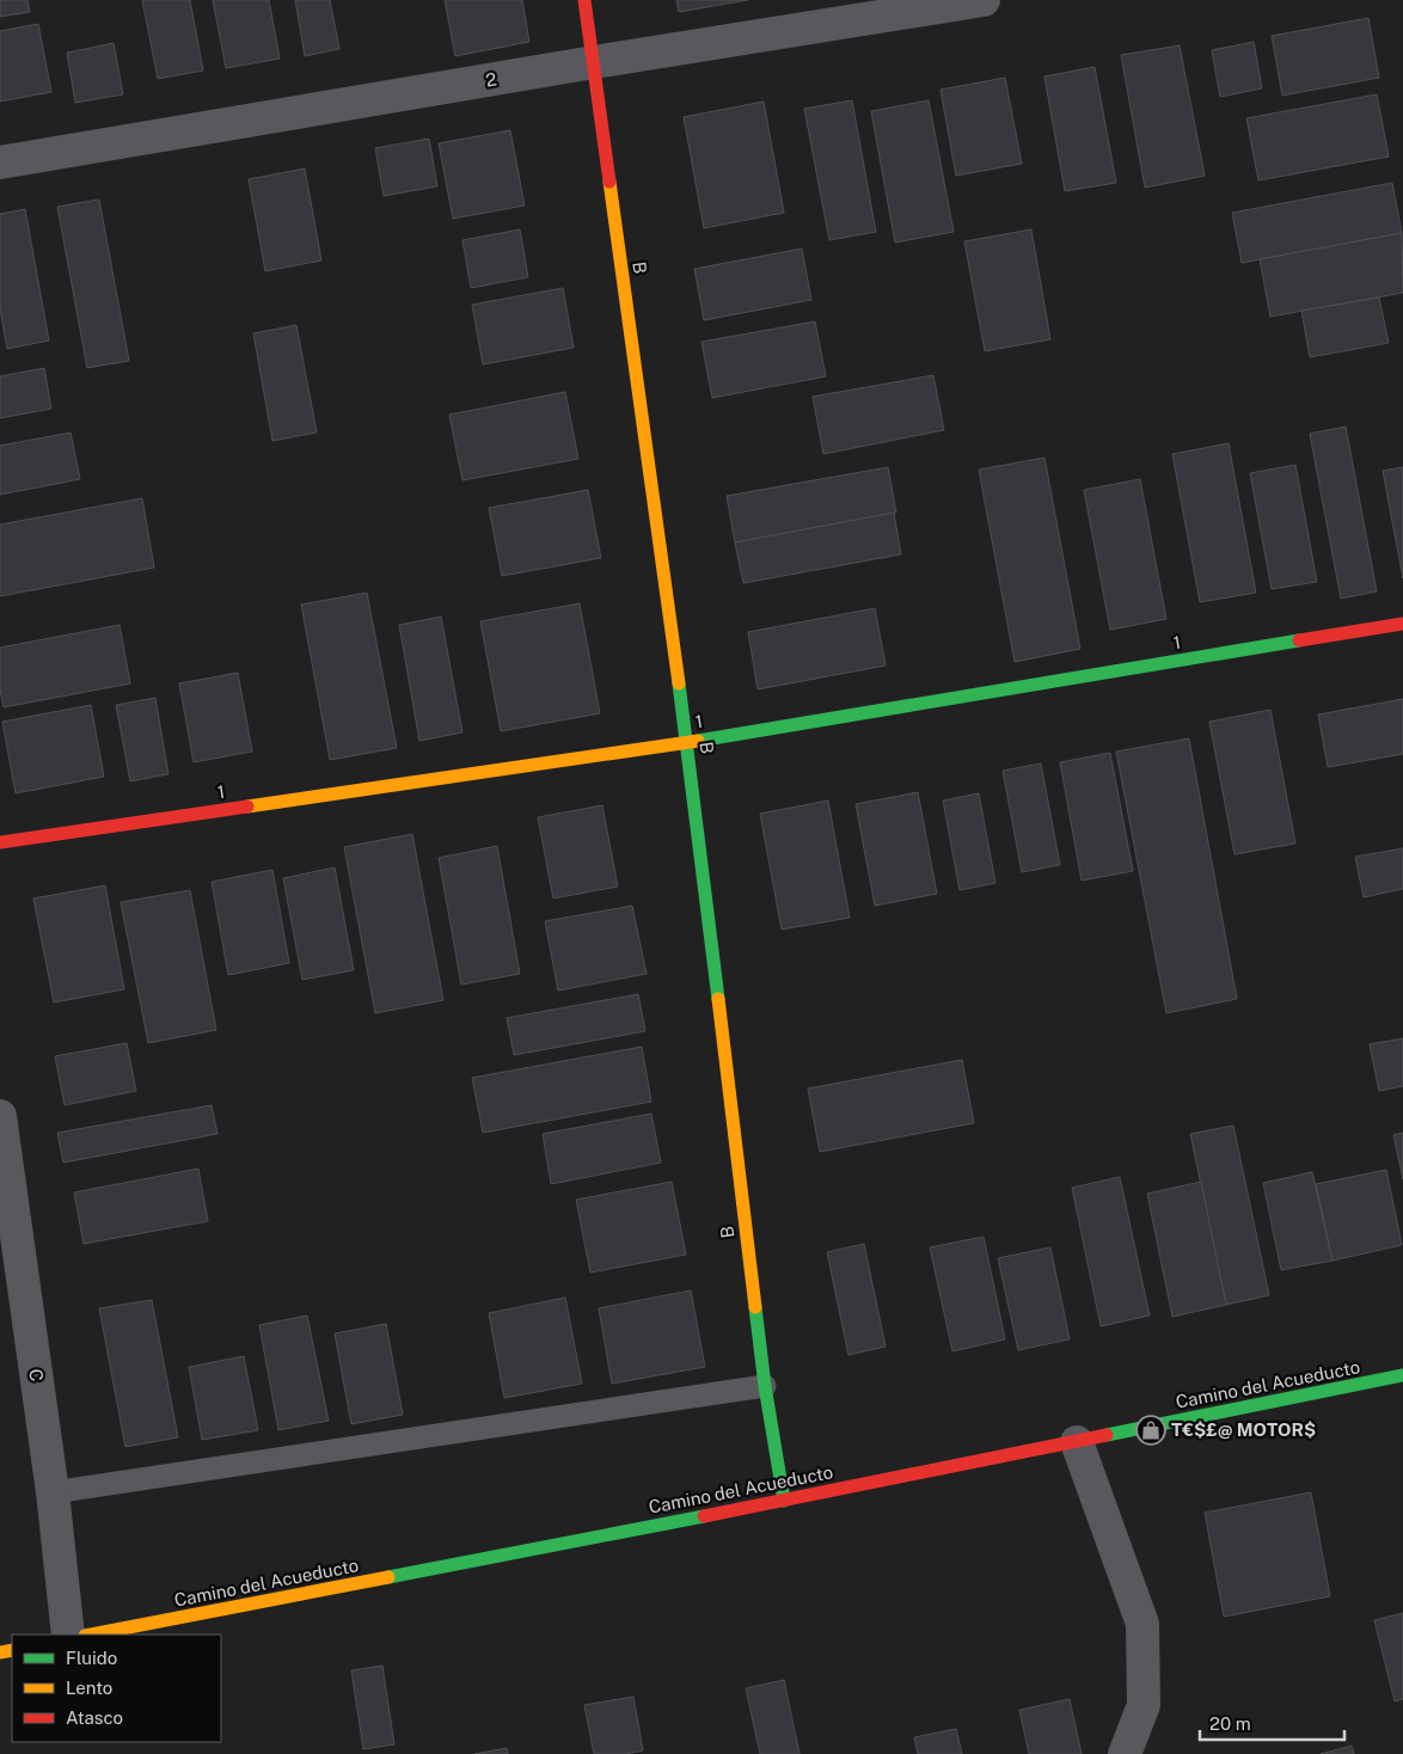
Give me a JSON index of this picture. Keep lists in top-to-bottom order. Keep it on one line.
{"streets":{"street":["2","B","1","C","Camino del Acueducto"]},"crossings":[["2","B"],["B","1"],["B","Camino del Acueducto"]],"places":{"shop":["T€$£@ MOTOR$"]},"legend":["Fluido","Lento","Atasco"],"scale_bar":"20 m"}
